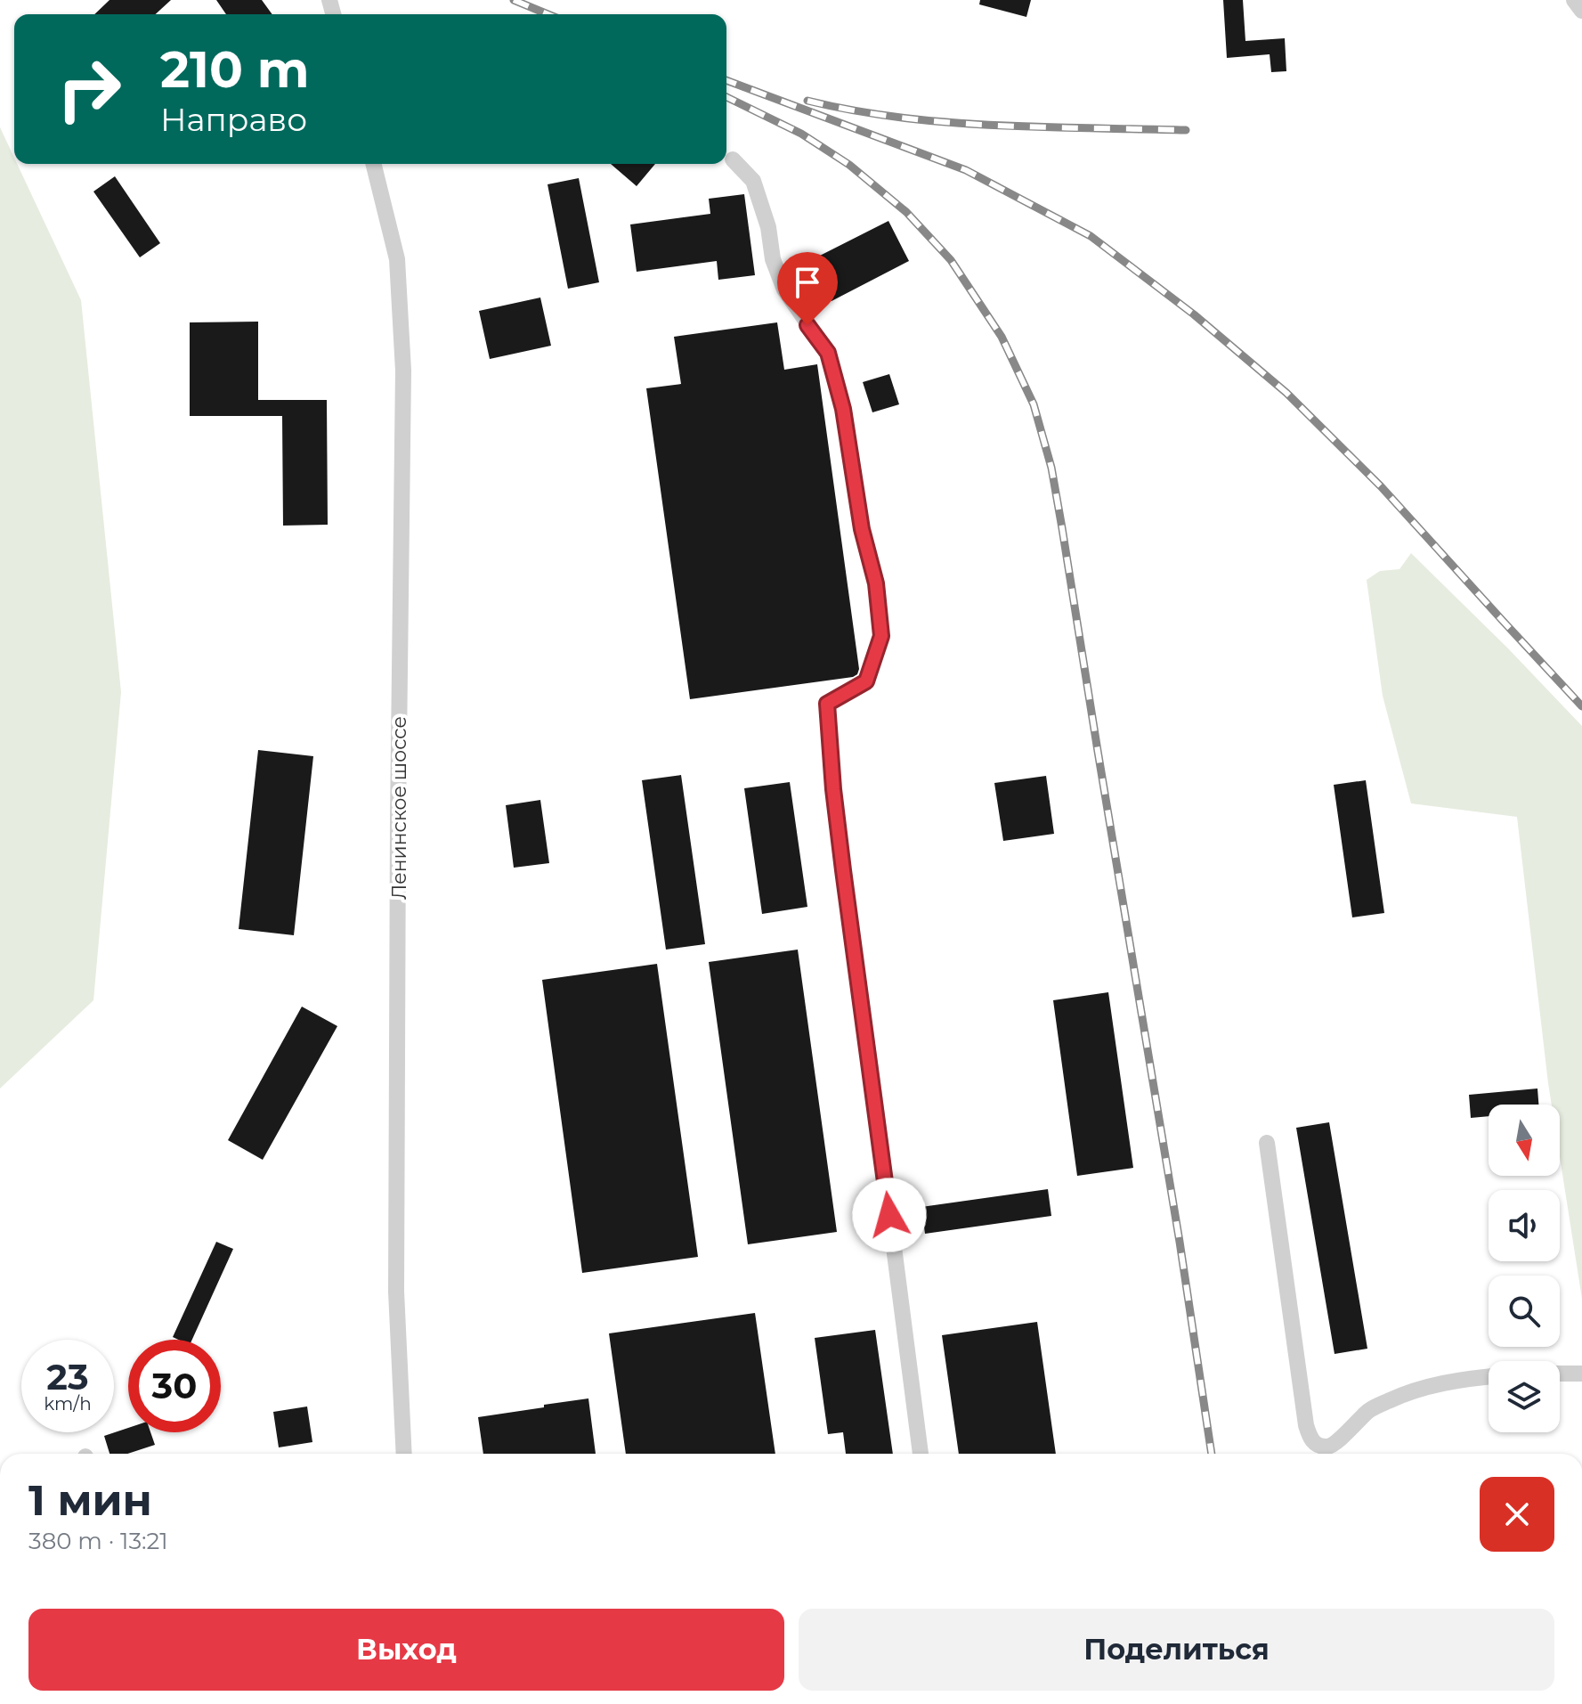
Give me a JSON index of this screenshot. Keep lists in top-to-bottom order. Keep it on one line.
{"streets":{"street":["Ленинское шоссе"]},"north":"bottom","page":{"turn":["210 m","Направо"],"speed":"23 km/h","limit":"30","heading":["1 мин","380 m · 13:21"],"buttons":["Выход","Поделиться"]}}
